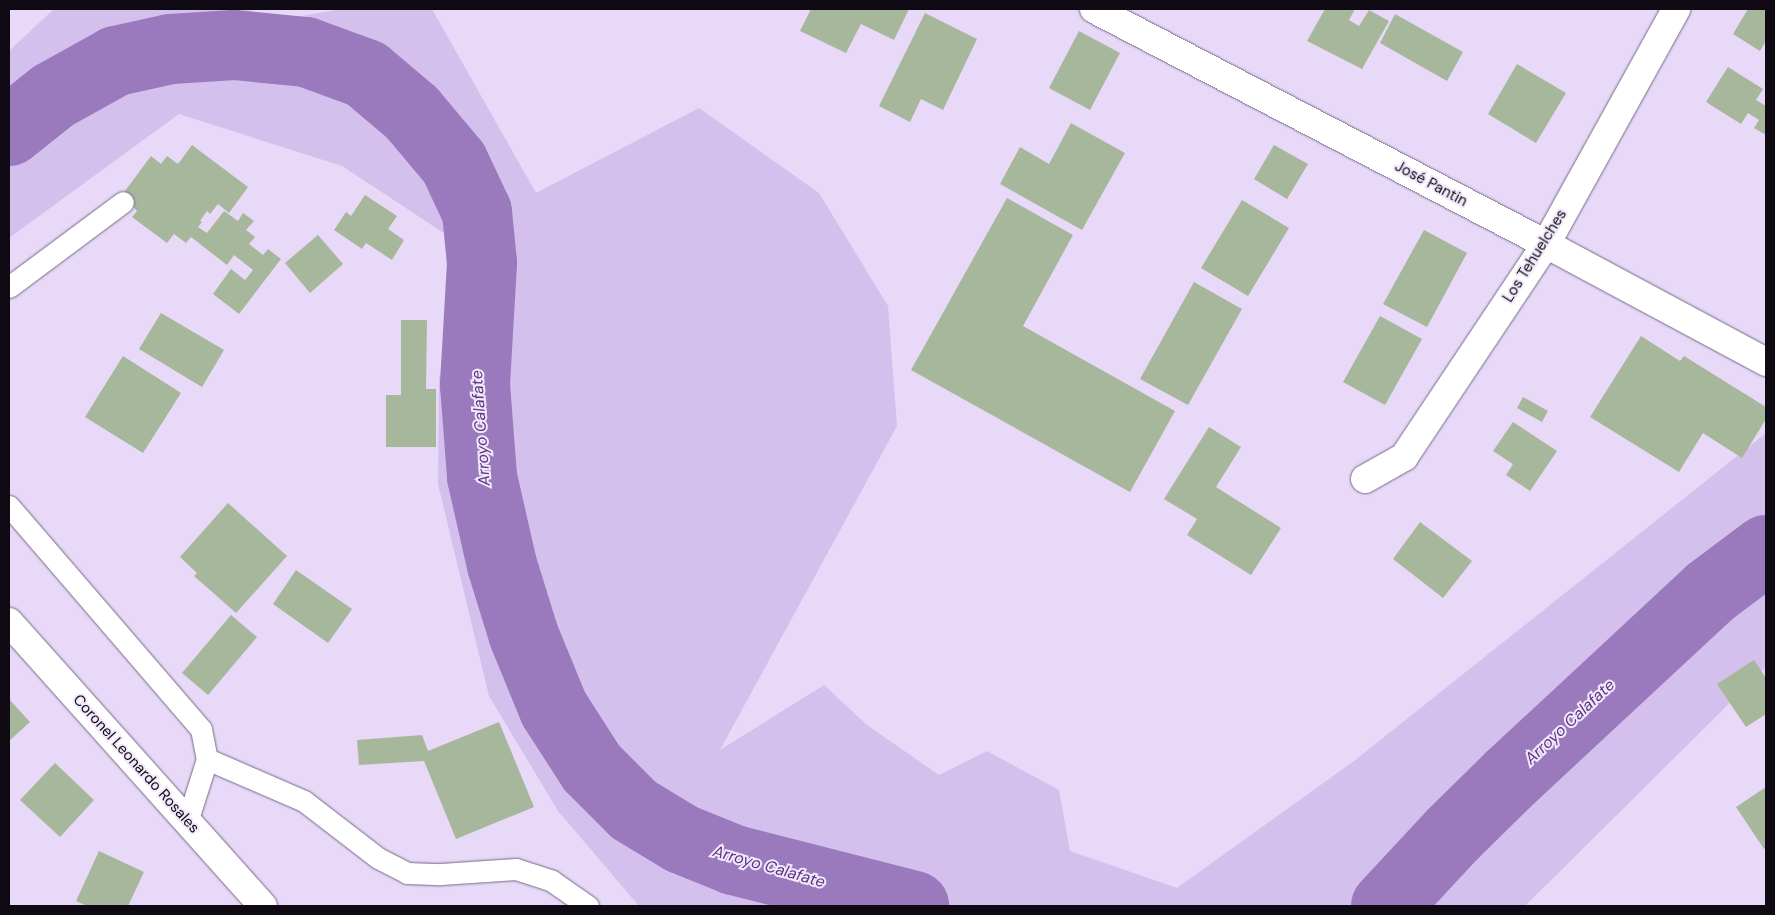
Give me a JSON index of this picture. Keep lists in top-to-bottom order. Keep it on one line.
{"streets":{"street":["José Pantin","Los Tehuelches","Coronel Leonardo Rosales"]},"crossings":[["José Pantin","Los Tehuelches"]],"water":["Arroyo Calafate"]}
